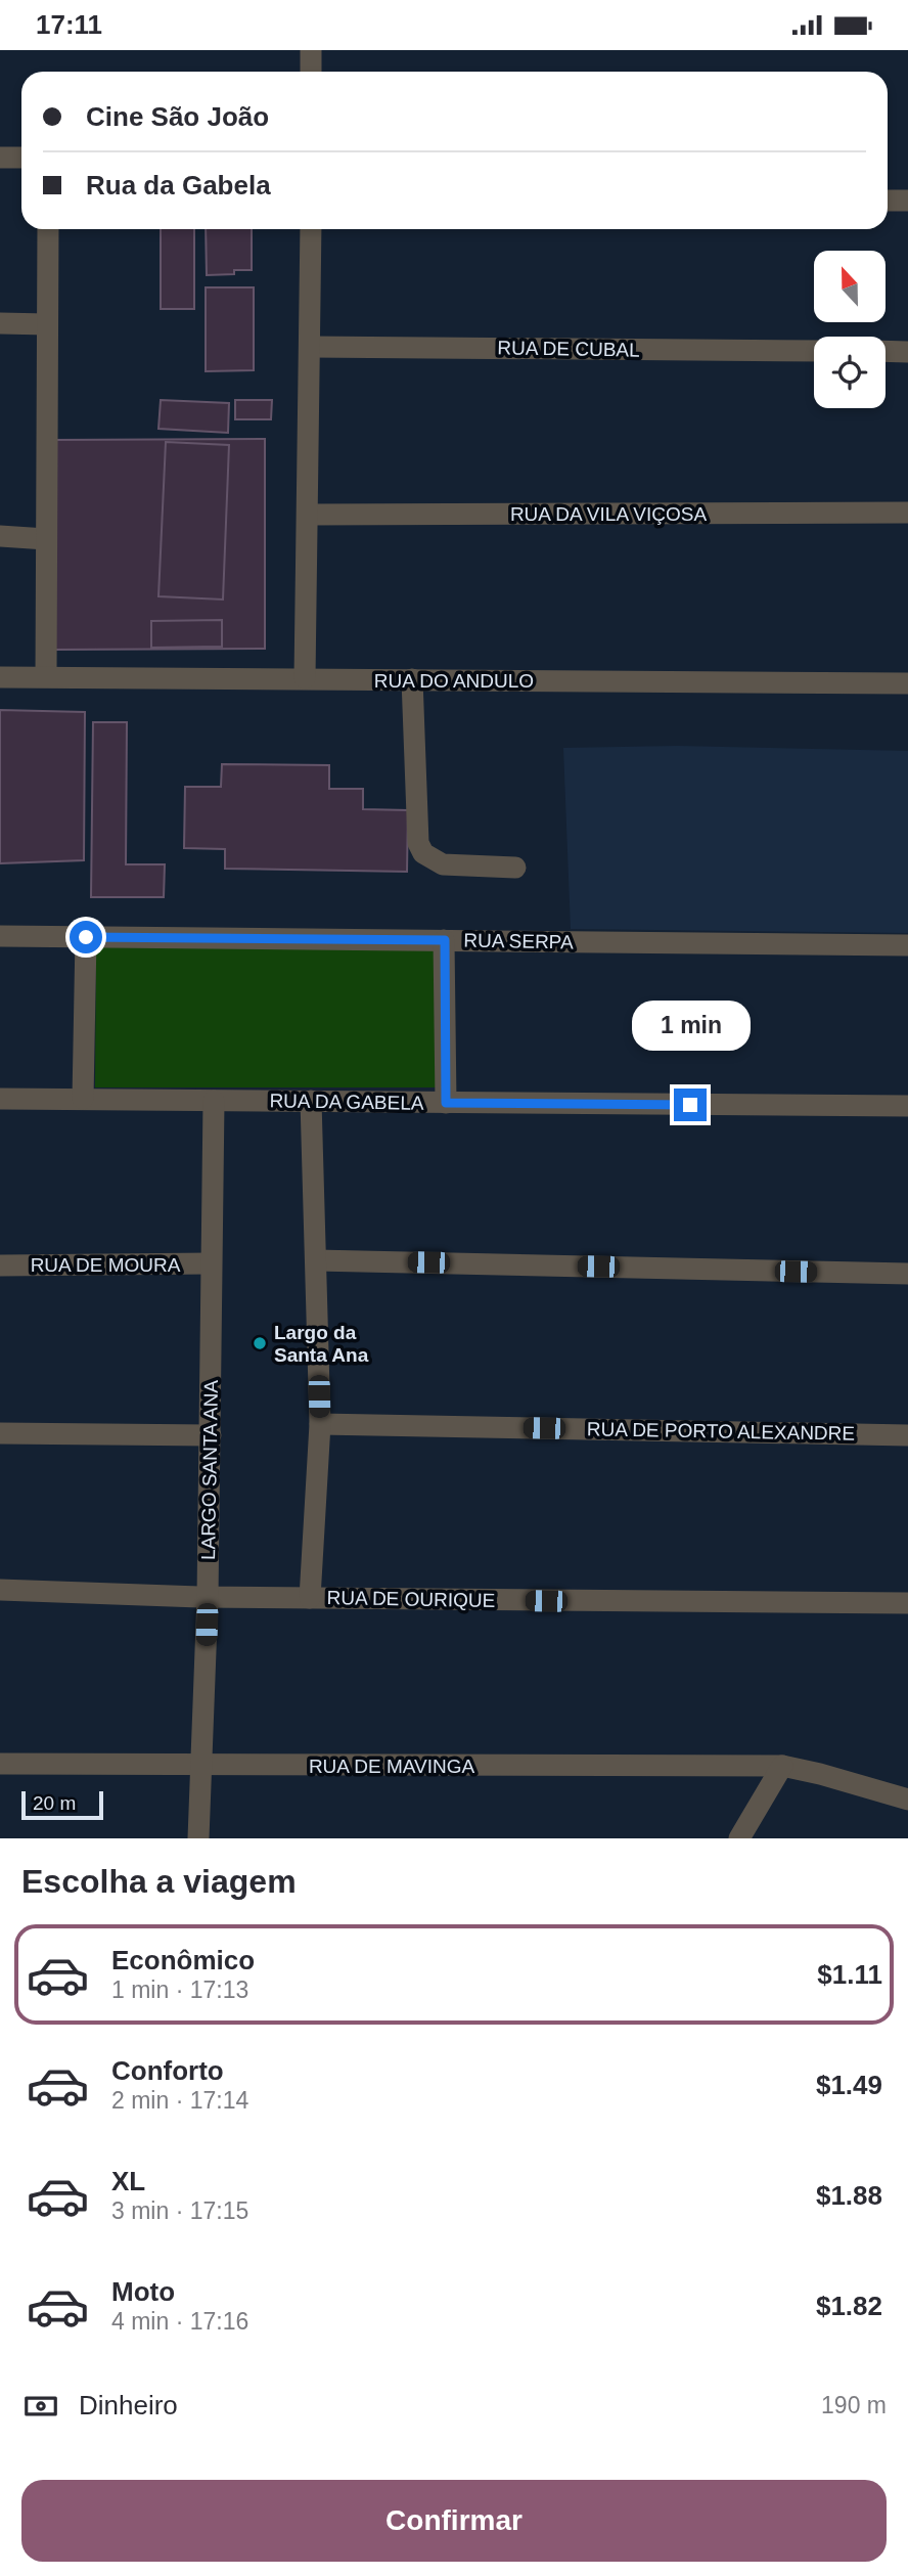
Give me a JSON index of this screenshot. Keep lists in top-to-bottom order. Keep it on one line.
{"streets":{"street":["RUA DE CUBAL","RUA DA VILA VIÇOSA","RUA DO ANDULO","RUA SERPA","RUA DA GABELA","RUA DE MOURA","RUA DE PORTO ALEXANDRE","LARGO SANTA ANA","RUA DE OURIQUE","RUA DE MAVINGA"]},"crossings":[["RUA DA GABELA","LARGO SANTA ANA"],["RUA DE MOURA","LARGO SANTA ANA"],["LARGO SANTA ANA","RUA DE OURIQUE"],["LARGO SANTA ANA","RUA DE MAVINGA"]],"places":["Largo da Santa Ana"],"scale_bar":"20 m","north":"top","page":{"status":"17:11","banner":["Cine São João","Rua da Gabela"],"bubble":"1 min","scale":"20 m","heading":"Escolha a viagem","list":[{"name":"Econômico","note":"1 min · 17:13","value":"$1.11"},{"name":"Conforto","note":"2 min · 17:14","value":"$1.49"},{"name":"XL","note":"3 min · 17:15","value":"$1.88"},{"name":"Moto","note":"4 min · 17:16","value":"$1.82"}],"pay":["Dinheiro","190 m"],"buttons":"Confirmar"}}
